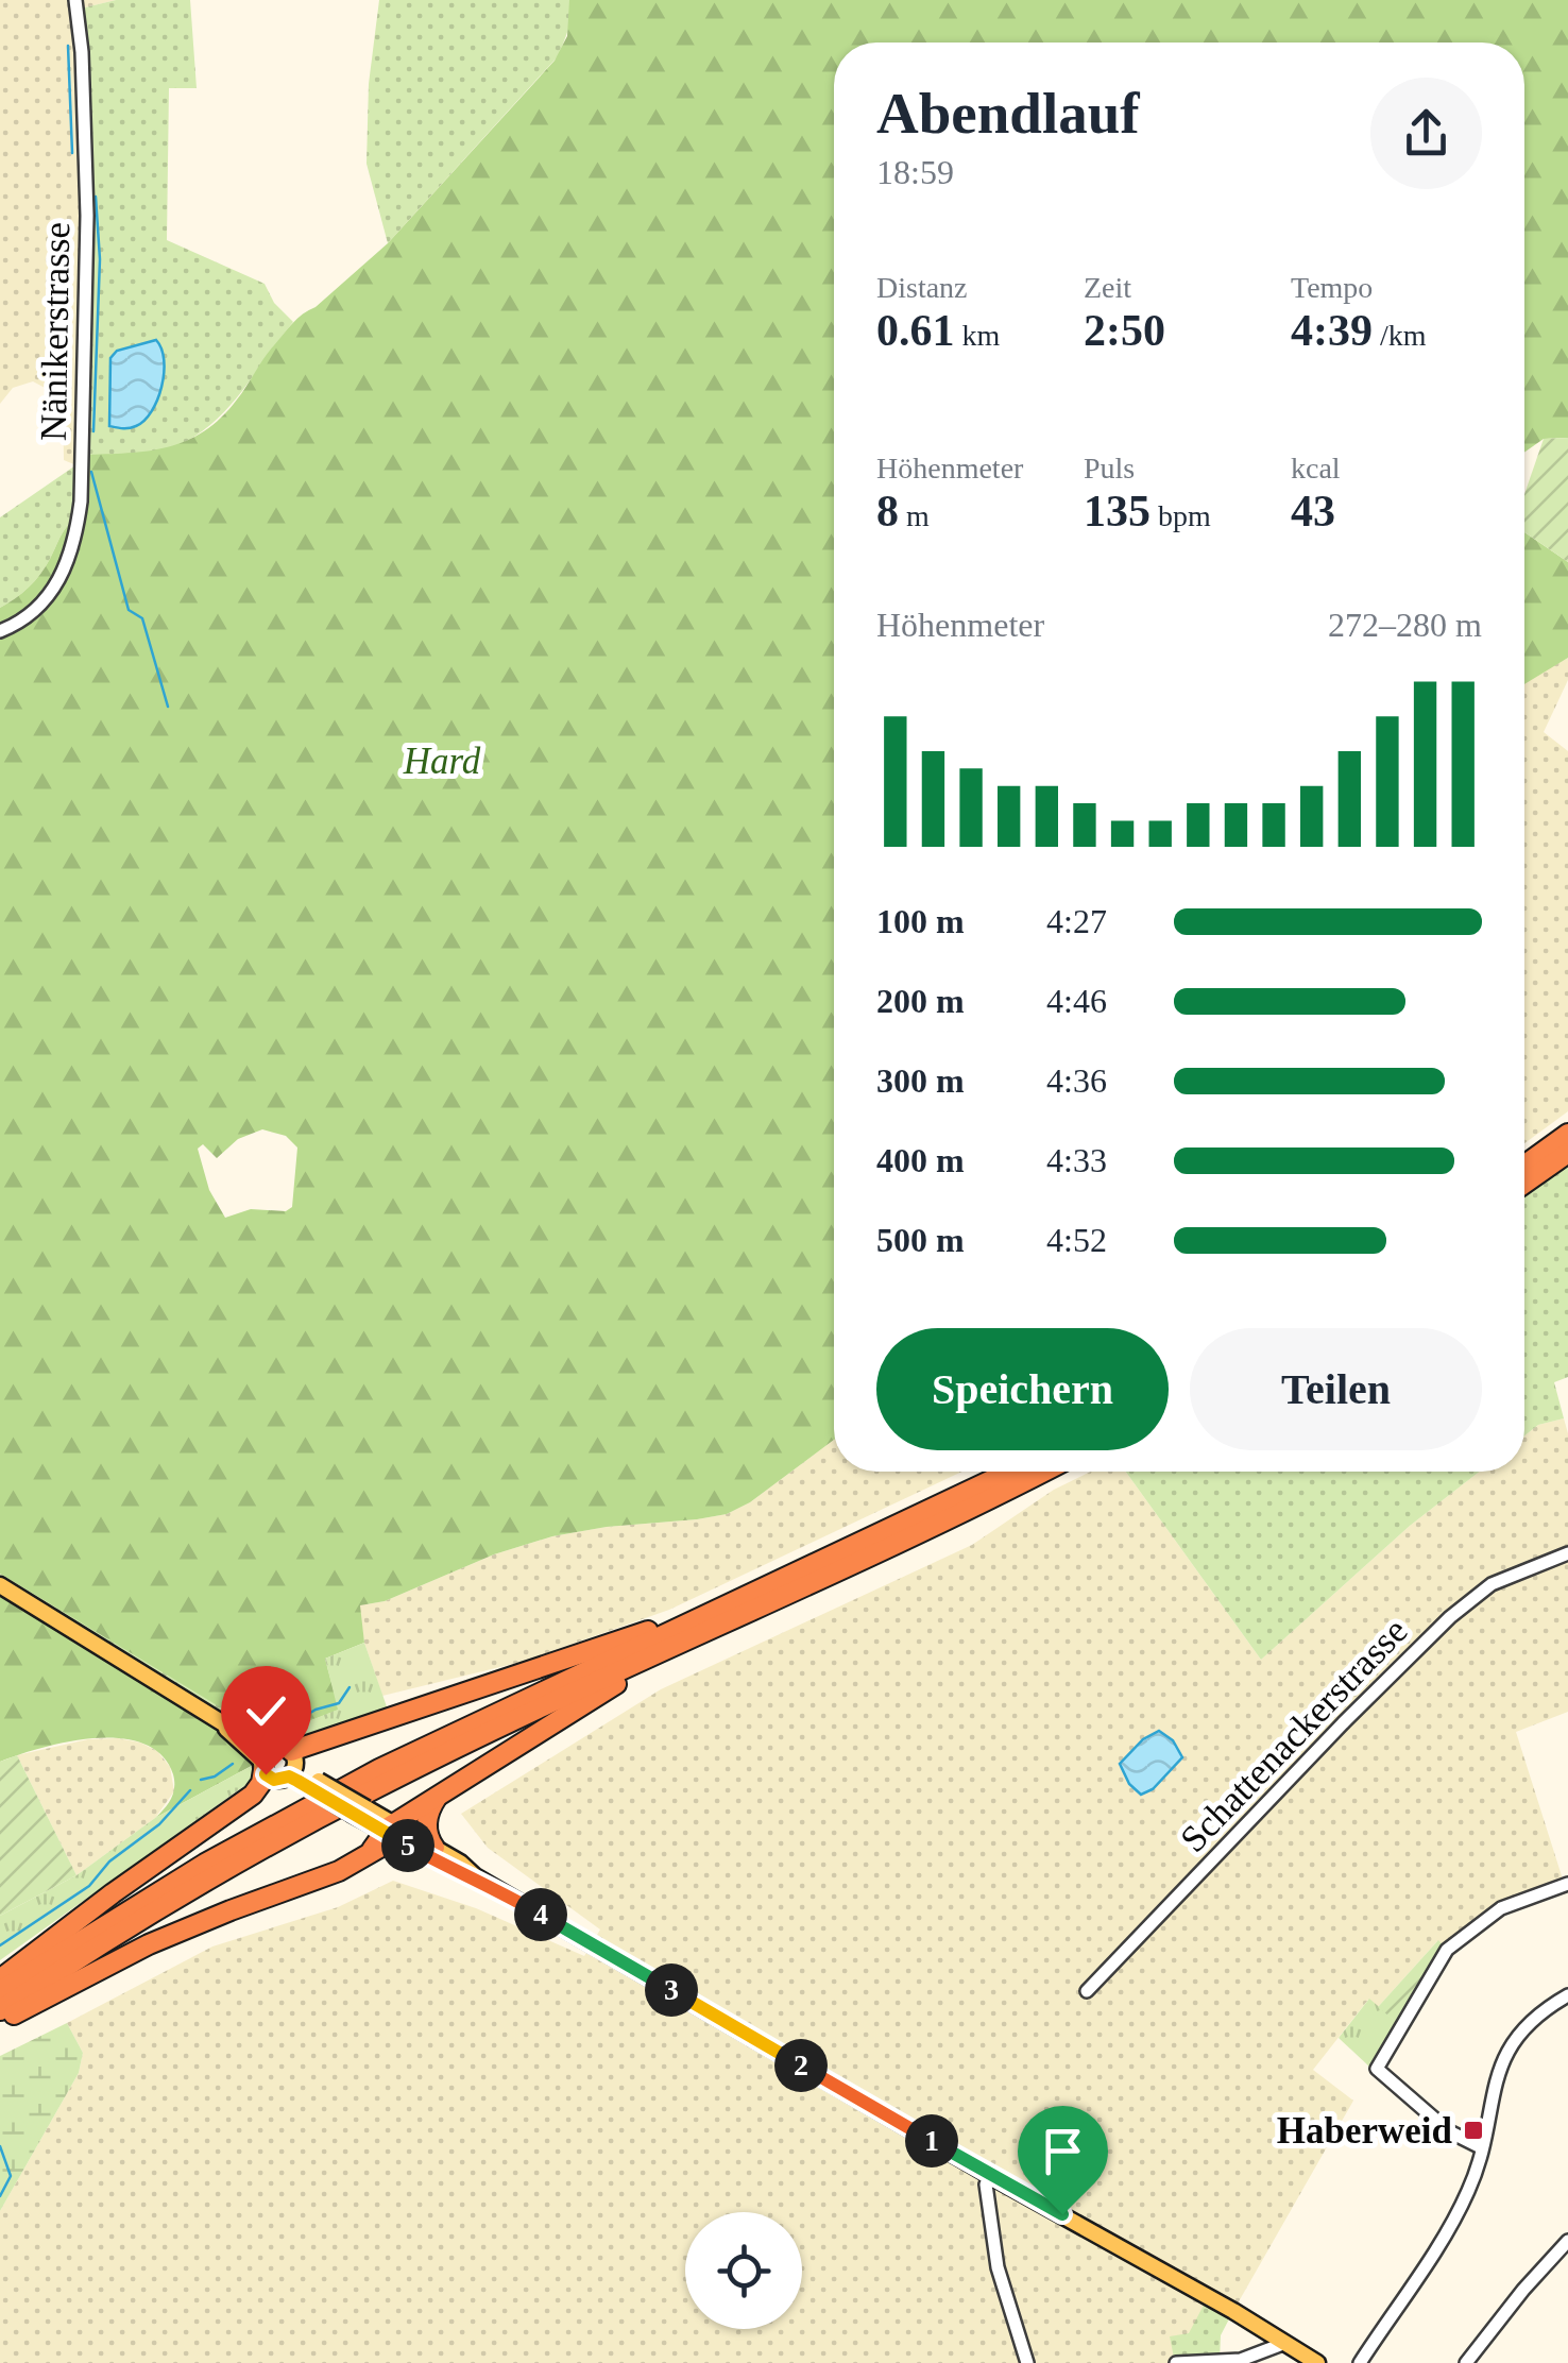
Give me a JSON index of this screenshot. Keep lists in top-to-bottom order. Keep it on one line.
{"streets":{"street":["Nänikerstrasse","Schattenackerstrasse"]},"parks":["Hard"],"places":{"transit":["Haberweid"]},"page":{"heading":["Abendlauf","18:59"],"stats":[["Distanz","0.61 km"],["Zeit","2:50"],["Tempo","4:39 /km"],["Höhenmeter","8 m"],["Puls","135 bpm"],["kcal","43"]],"chart":["Höhenmeter","272–280 m"],"list":[{"name":"100 m","note":"4:27"},{"name":"200 m","note":"4:46"},{"name":"300 m","note":"4:36"},{"name":"400 m","note":"4:33"},{"name":"500 m","note":"4:52"}],"buttons":["Speichern","Teilen"],"pins":["5","4","3","2","1"]}}
